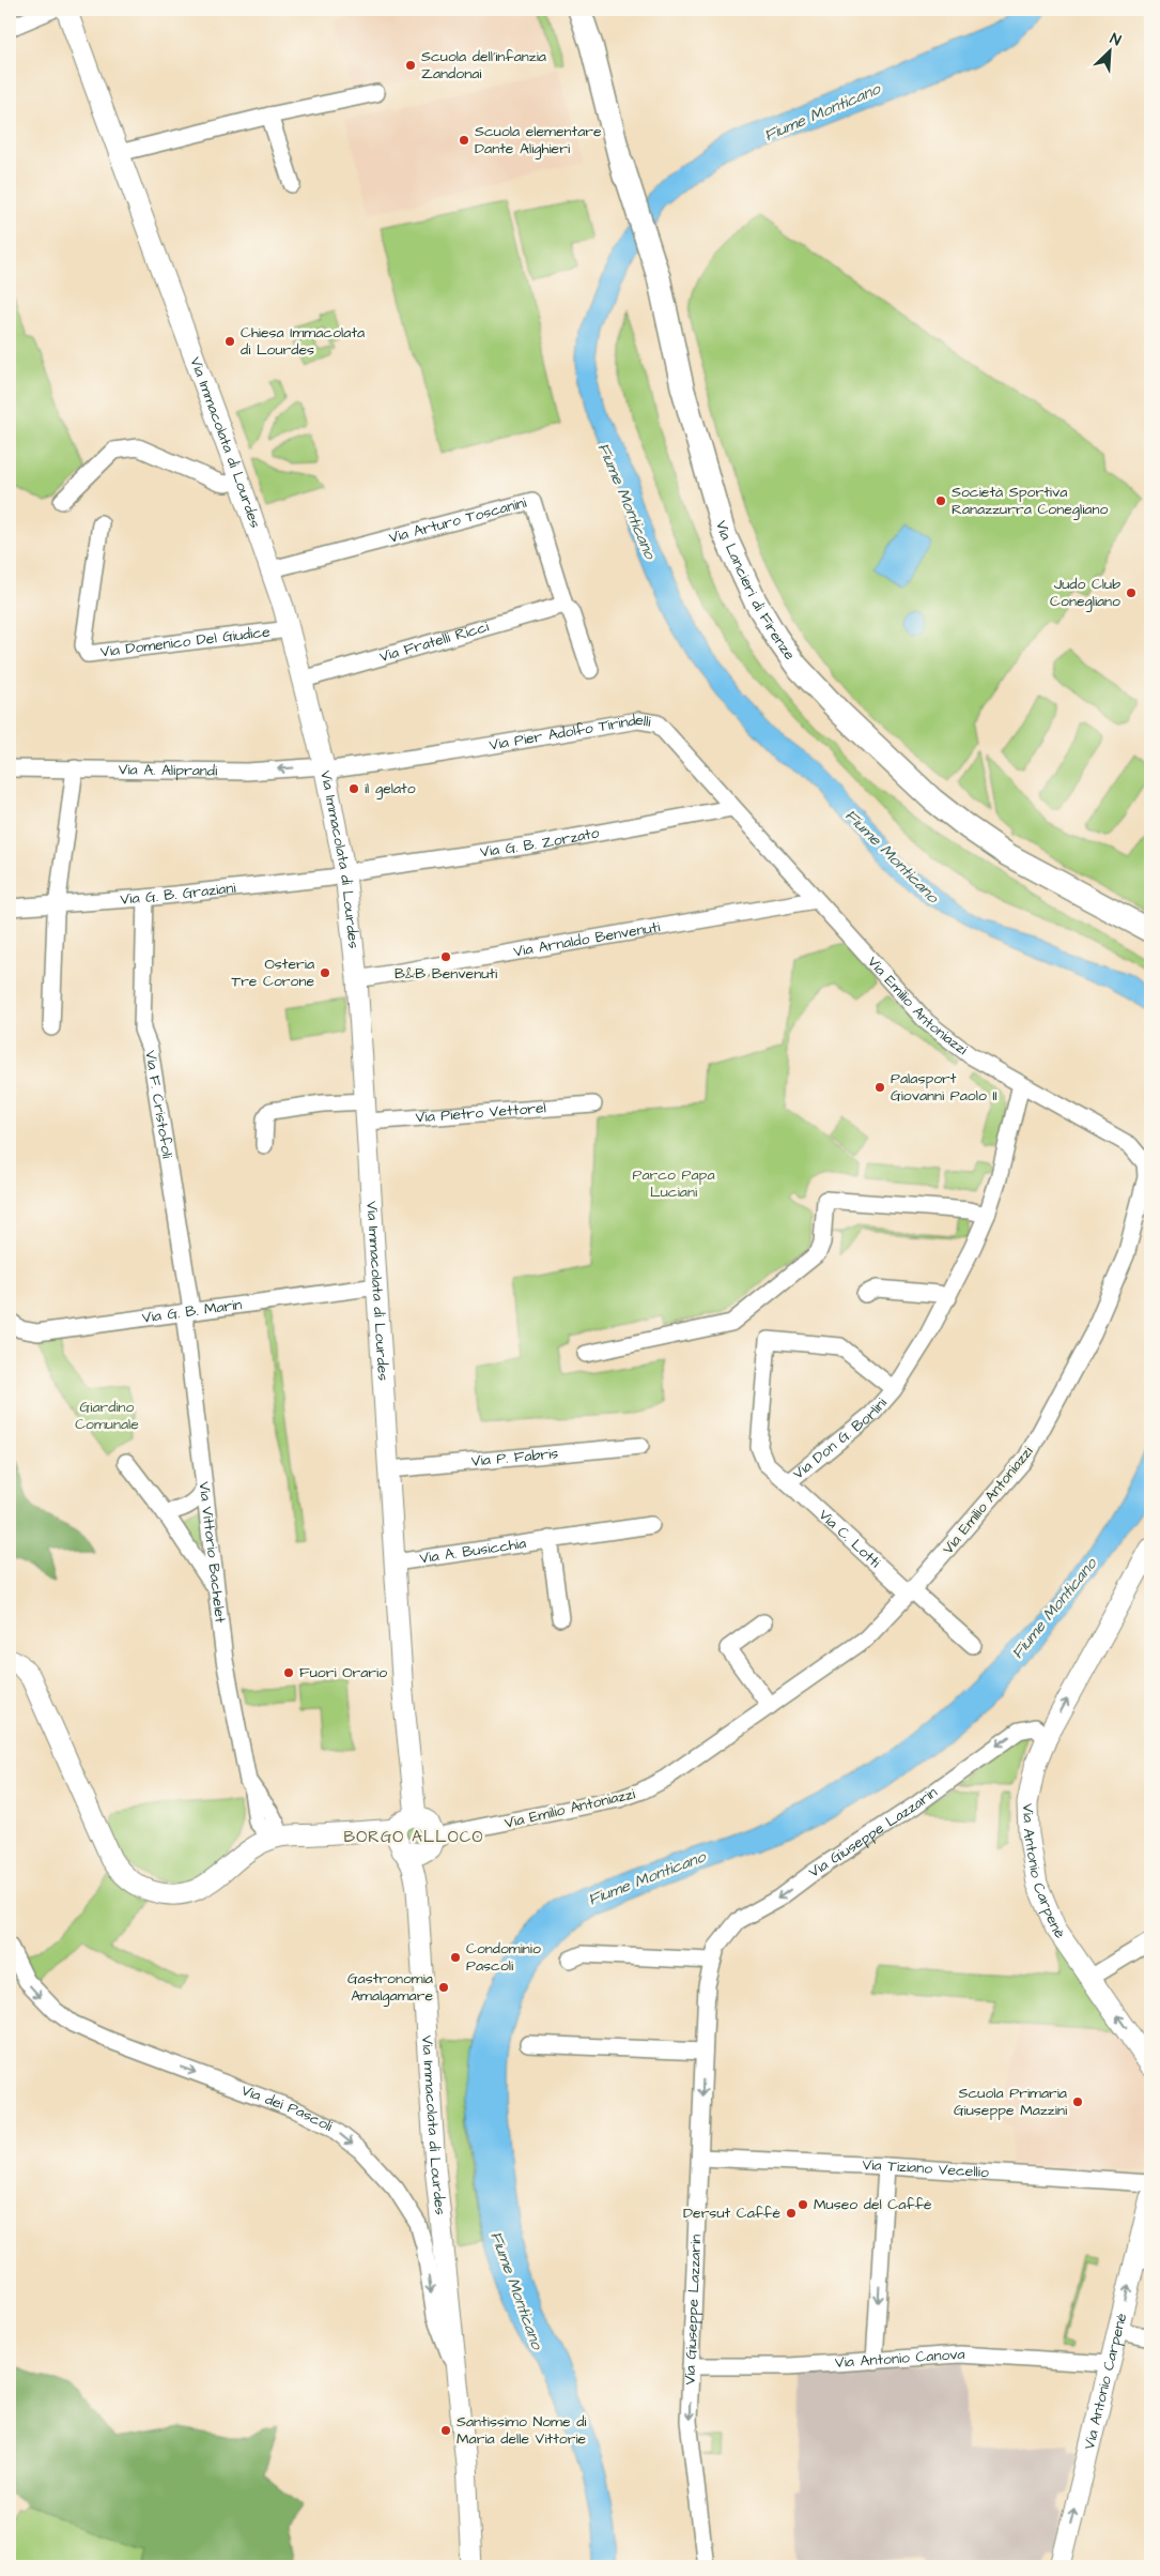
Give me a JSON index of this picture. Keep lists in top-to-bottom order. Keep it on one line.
{"streets":{"main road":["Via Lancieri di Firenze"],"street":["Via Immacolata di Lourdes","Via Arturo Toscanini","Via Domenico Del Giudice","Via Fratelli Ricci","Via Pier Adolfo Tirindelli","Via A. Aliprandi","Via G. B. Zorzato","Via G. B. Graziani","Via Arnaldo Benvenuti","Via Emilio Antoniazzi","Via F. Cristofoli","Via Pietro Vettorel","Via G. B. Marin","Via Don G. Borlini","Via P. Fabris","Via C. Lotti","Via A. Busicchia","Via Vittorio Bachelet","Via Giuseppe Lazzarin","Via Antonio Carpenè","Via dei Pascoli","Via Tiziano Vecellio","Via Antonio Canova"]},"crossings":[["Via Immacolata di Lourdes","Via Arturo Toscanini"],["Via Immacolata di Lourdes","Via Domenico Del Giudice"],["Via Immacolata di Lourdes","Via Fratelli Ricci"],["Via Immacolata di Lourdes","Via Pier Adolfo Tirindelli"],["Via Immacolata di Lourdes","Via A. Aliprandi"],["Via Immacolata di Lourdes","Via G. B. Zorzato"],["Via Immacolata di Lourdes","Via G. B. Graziani"],["Via Immacolata di Lourdes","Via Arnaldo Benvenuti"],["Via Immacolata di Lourdes","Via Emilio Antoniazzi"],["Via Immacolata di Lourdes","Via Pietro Vettorel"],["Via Immacolata di Lourdes","Via G. B. Marin"],["Via Immacolata di Lourdes","Via P. Fabris"],["Via Immacolata di Lourdes","Via A. Busicchia"],["Via Immacolata di Lourdes","Via dei Pascoli"],["Via Arturo Toscanini","Via Fratelli Ricci"],["Via Pier Adolfo Tirindelli","Via A. Aliprandi"],["Via Pier Adolfo Tirindelli","Via G. B. Zorzato"],["Via Pier Adolfo Tirindelli","Via Arnaldo Benvenuti"],["Via Pier Adolfo Tirindelli","Via Emilio Antoniazzi"],["Via G. B. Zorzato","Via G. B. Graziani"],["Via G. B. Graziani","Via F. Cristofoli"],["Via Emilio Antoniazzi","Via Don G. Borlini"],["Via Emilio Antoniazzi","Via C. Lotti"],["Via F. Cristofoli","Via G. B. Marin"],["Via F. Cristofoli","Via Vittorio Bachelet"],["Via G. B. Marin","Via Vittorio Bachelet"],["Via Don G. Borlini","Via C. Lotti"],["Via Giuseppe Lazzarin","Via Antonio Carpenè"],["Via Giuseppe Lazzarin","Via Tiziano Vecellio"],["Via Giuseppe Lazzarin","Via Antonio Canova"],["Via Antonio Carpenè","Via Antonio Canova"]],"one_way":["Via A. Aliprandi","Via Giuseppe Lazzarin","Via Antonio Carpenè","Via dei Pascoli"],"districts":["BORGO ALLOCO"],"water":["Fiume Monticano"],"parks":["Parco Papa Luciani","Giardino Comunale"],"places":["Scuola dell'infanzia Zandonai","Scuola elementare Dante Alighieri","Chiesa Immacolata di Lourdes","Società Sportiva Ranazzurra Conegliano","Judo Club Conegliano","il gelato","B&B Benvenuti","Osteria Tre Corone","Palasport Giovanni Paolo II","Fuori Orario","Condominio Pascoli","Gastronomia Amalgamare","Scuola Primaria Giuseppe Mazzini","Museo del Caffè","Dersut Caffè","Santissimo Nome di Maria delle Vittorie"],"north":"top right"}
